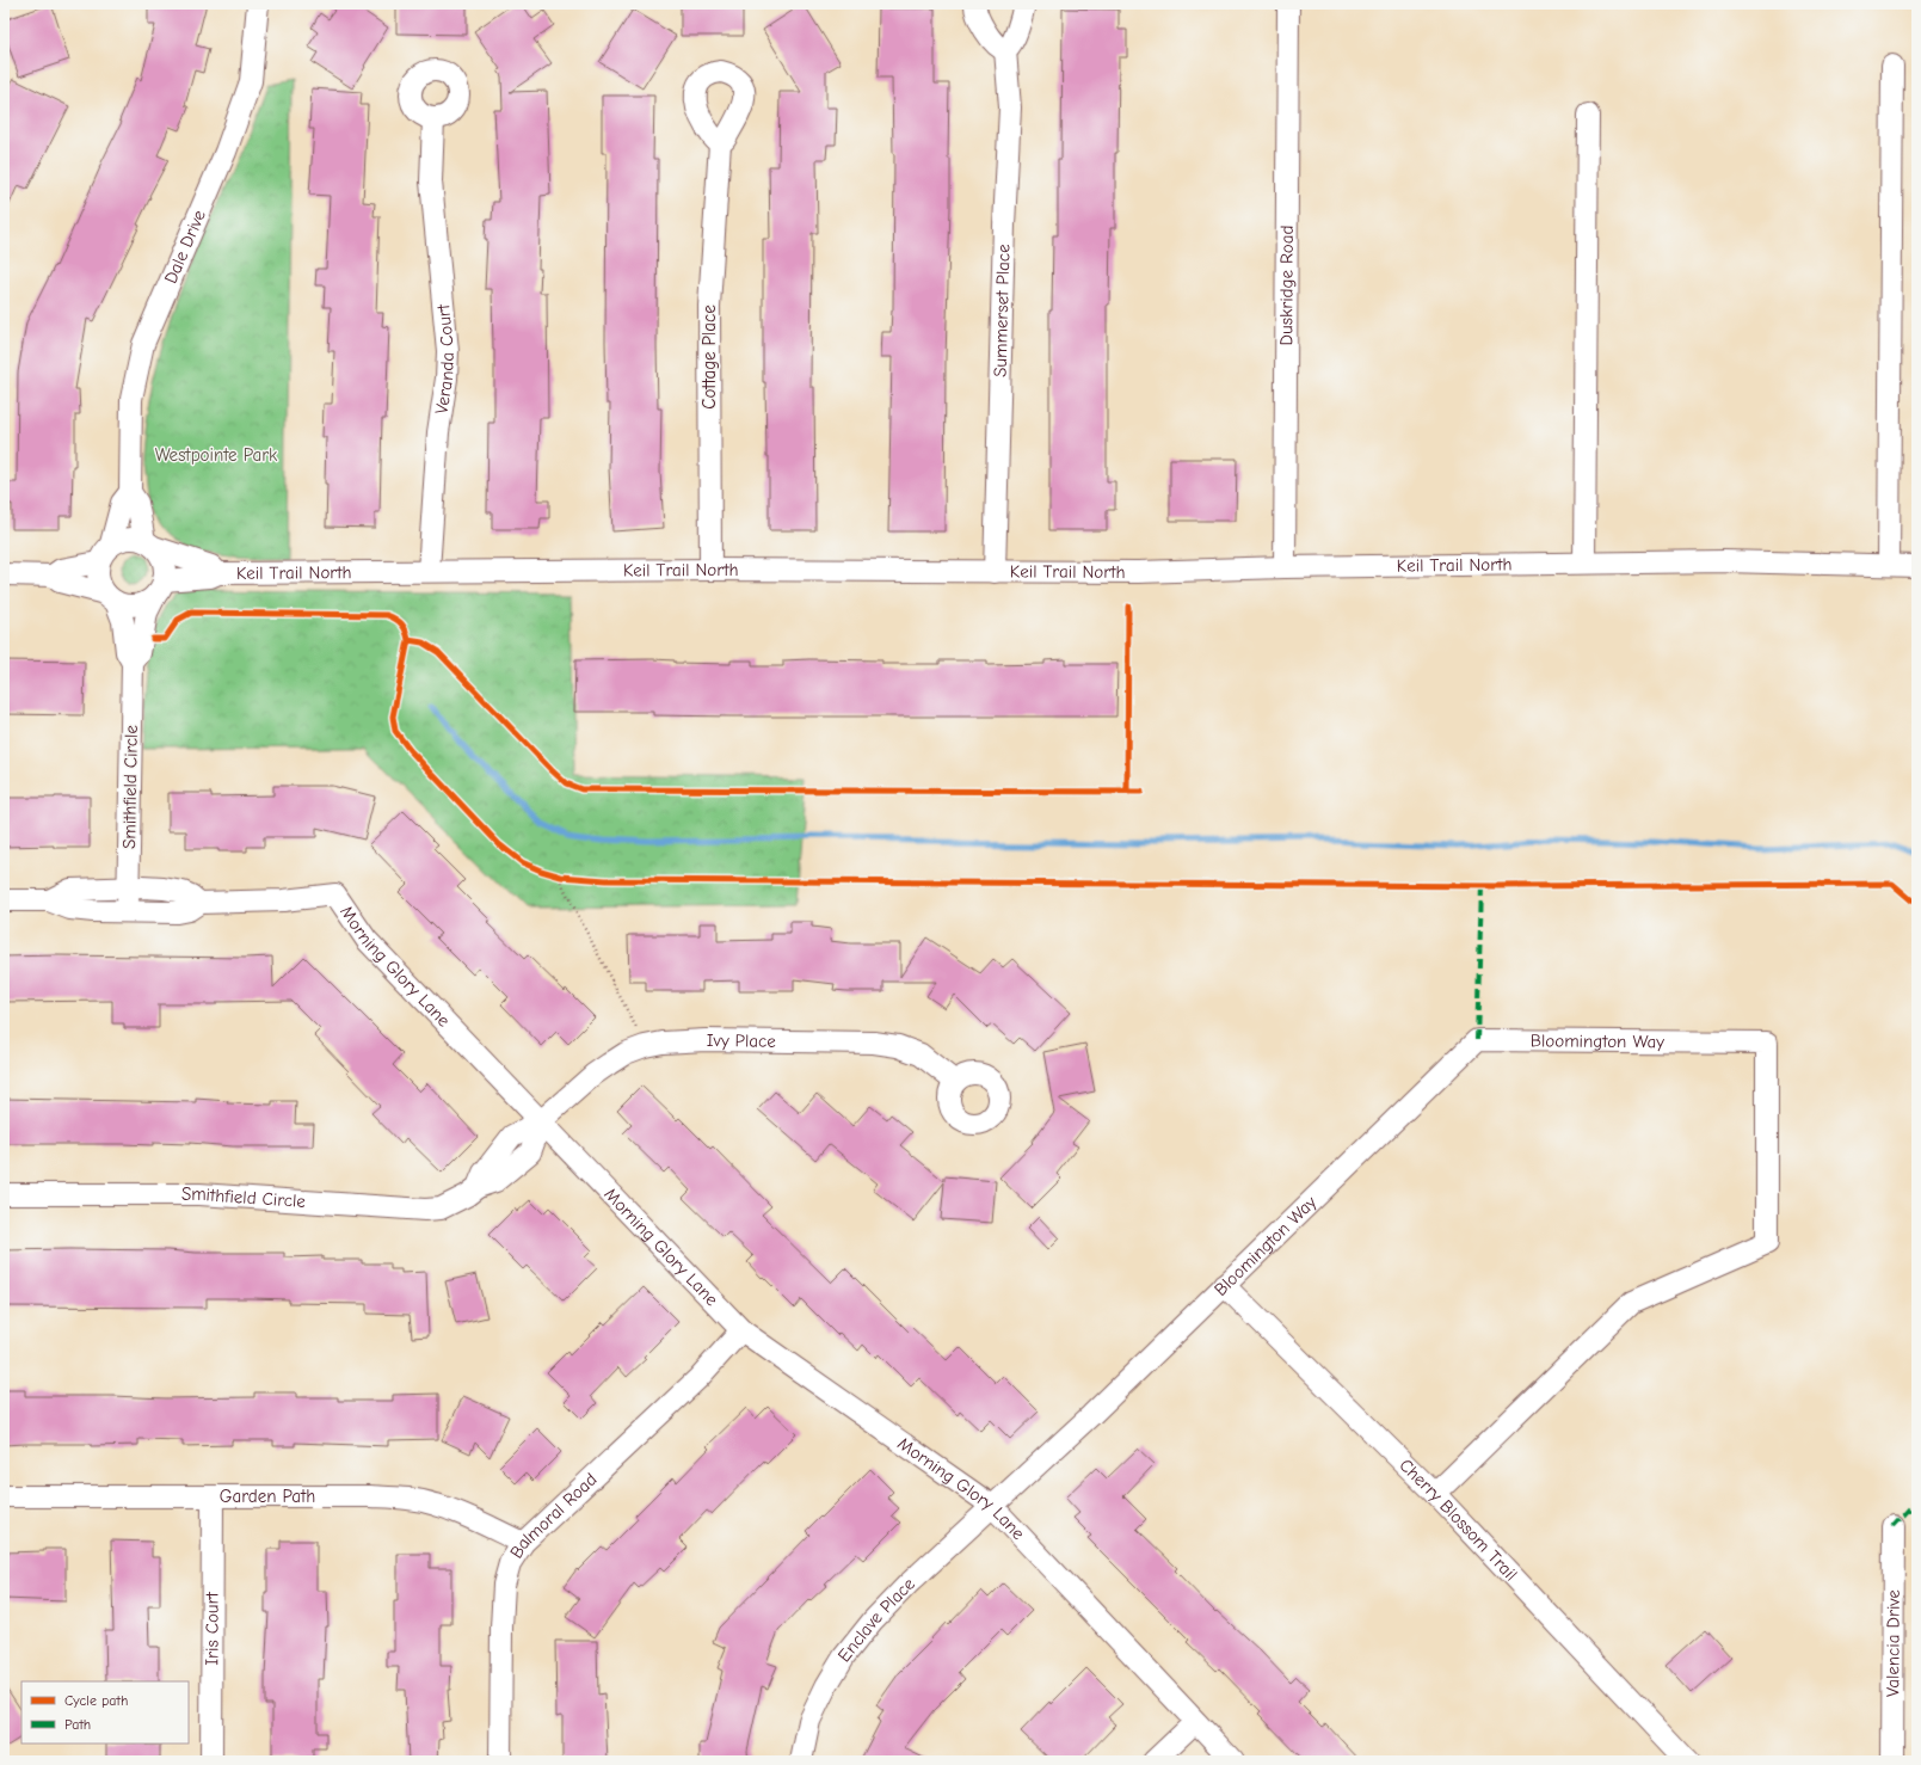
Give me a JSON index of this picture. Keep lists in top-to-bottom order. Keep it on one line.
{"streets":{"street":["Dale Drive","Duskridge Road","Summerset Place","Cottage Place","Veranda Court","Keil Trail North","Smithfield Circle","Morning Glory Lane","Ivy Place","Bloomington Way","Garden Path","Balmoral Road","Cherry Blossom Trail","Enclave Place","Iris Court","Valencia Drive"]},"crossings":[["Dale Drive","Keil Trail North"],["Dale Drive","Smithfield Circle"],["Duskridge Road","Keil Trail North"],["Summerset Place","Keil Trail North"],["Cottage Place","Keil Trail North"],["Veranda Court","Keil Trail North"],["Keil Trail North","Smithfield Circle"],["Smithfield Circle","Morning Glory Lane"],["Smithfield Circle","Ivy Place"],["Morning Glory Lane","Ivy Place"],["Morning Glory Lane","Bloomington Way"],["Morning Glory Lane","Balmoral Road"],["Morning Glory Lane","Enclave Place"],["Bloomington Way","Cherry Blossom Trail"],["Bloomington Way","Enclave Place"],["Garden Path","Balmoral Road"],["Garden Path","Iris Court"]],"parks":["Westpointe Park"],"legend":["Cycle path","Path"]}
